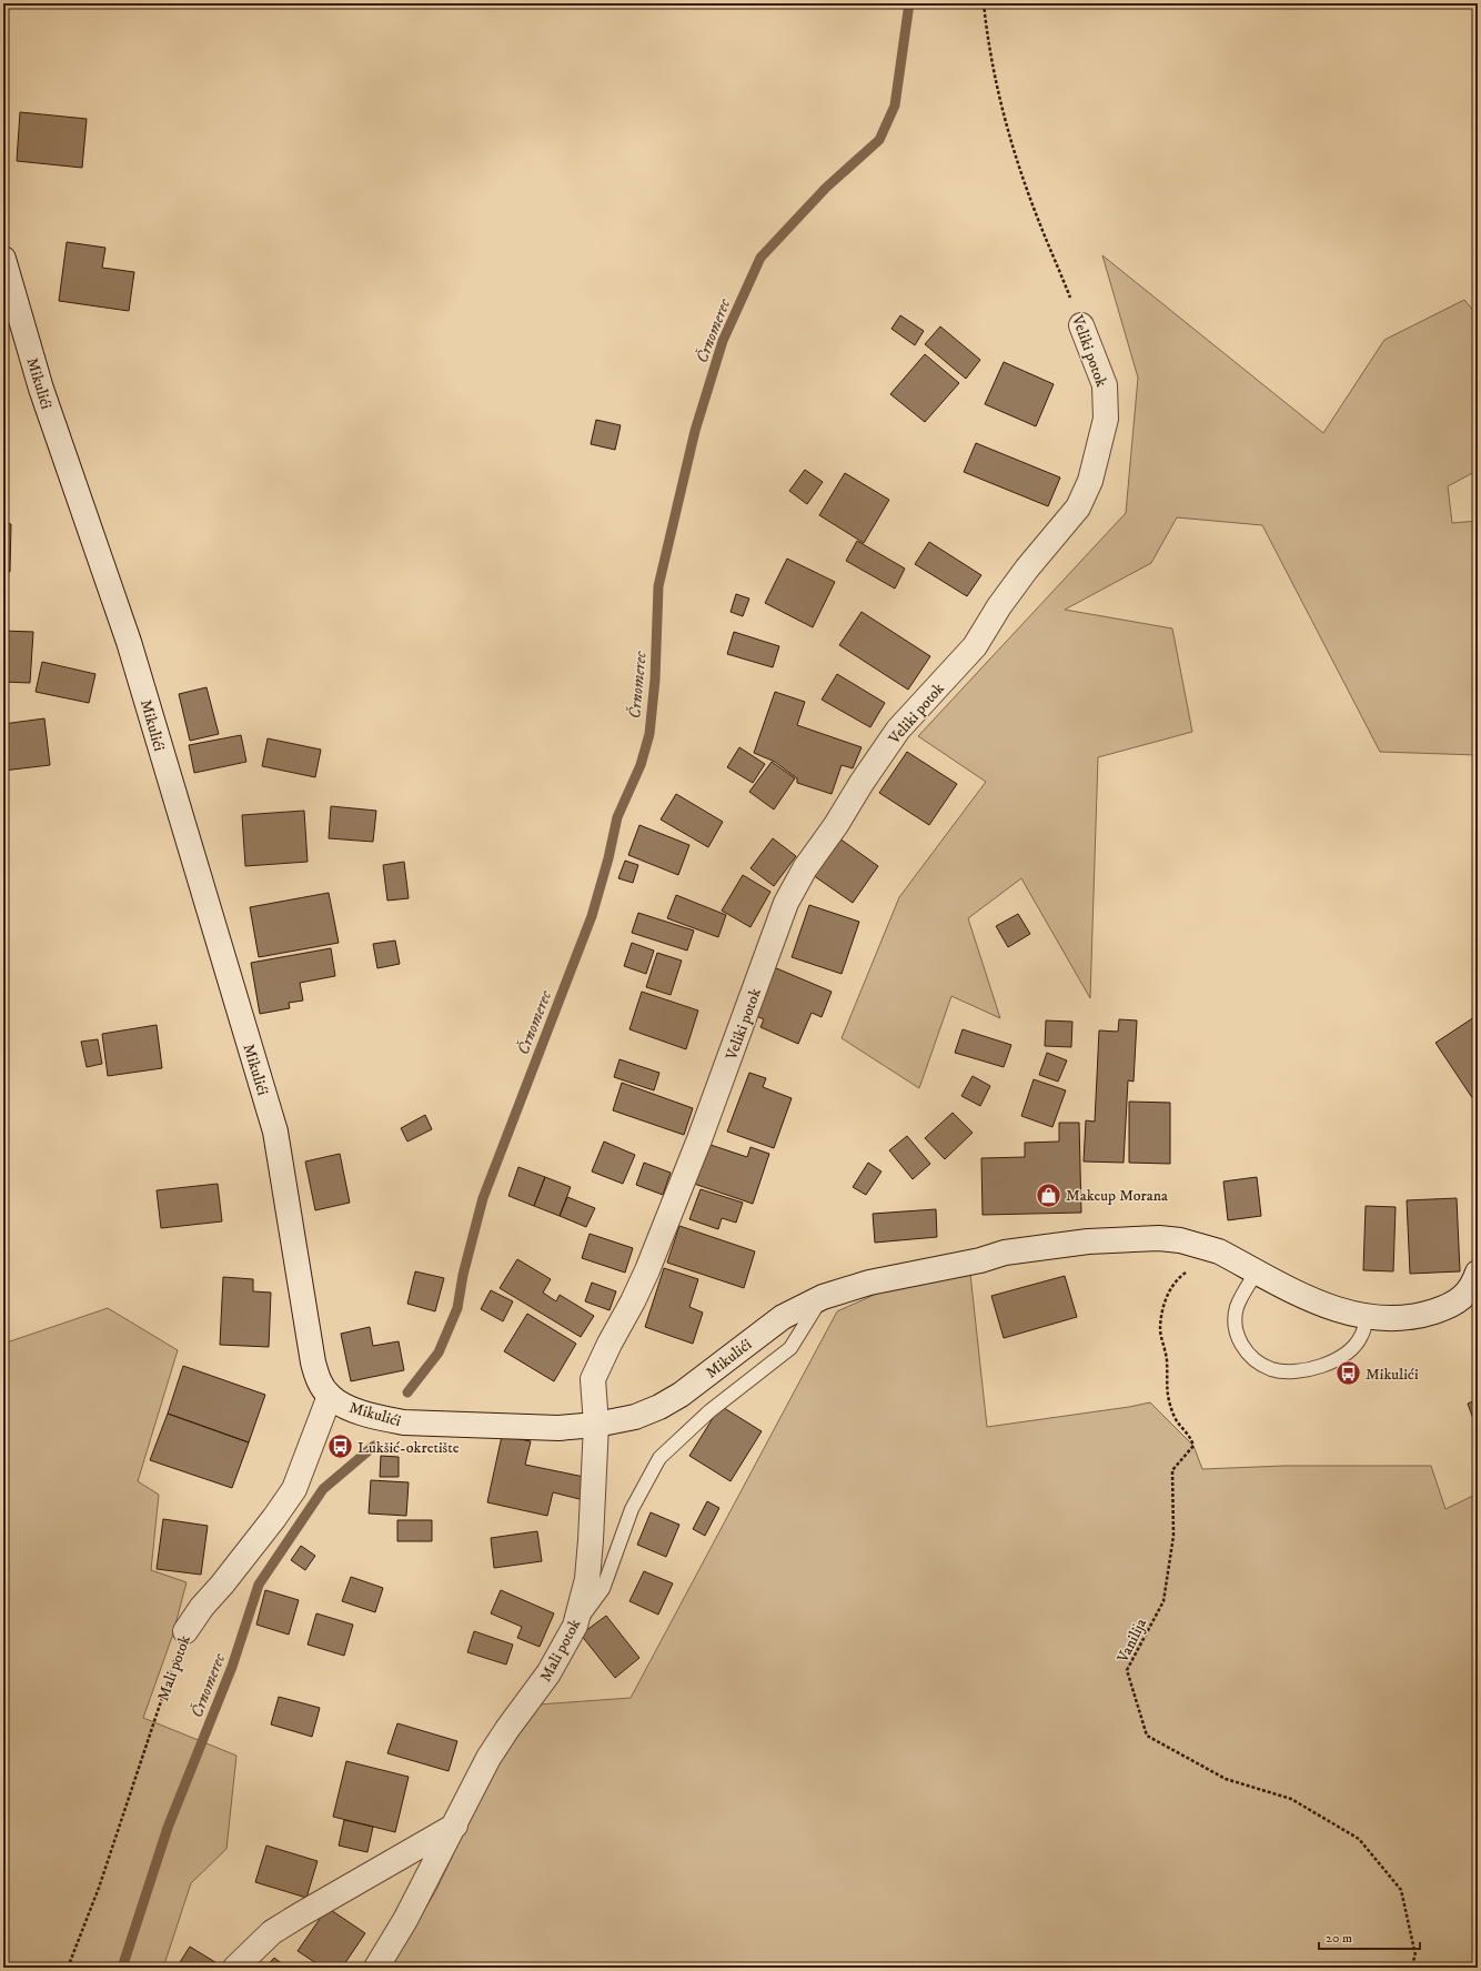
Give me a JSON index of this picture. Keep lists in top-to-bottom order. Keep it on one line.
{"streets":{"street":["Veliki potok","Mikulići","Mali potok"],"path":["Vanilija"]},"crossings":[["Veliki potok","Mikulići"],["Veliki potok","Mali potok"],["Mikulići","Mali potok"]],"water":["Črnomerec"],"places":{"shop":["Makeup Morana"],"bus stop":["Mikulići","Lukšić-okretište"]},"scale_bar":"20 m"}
